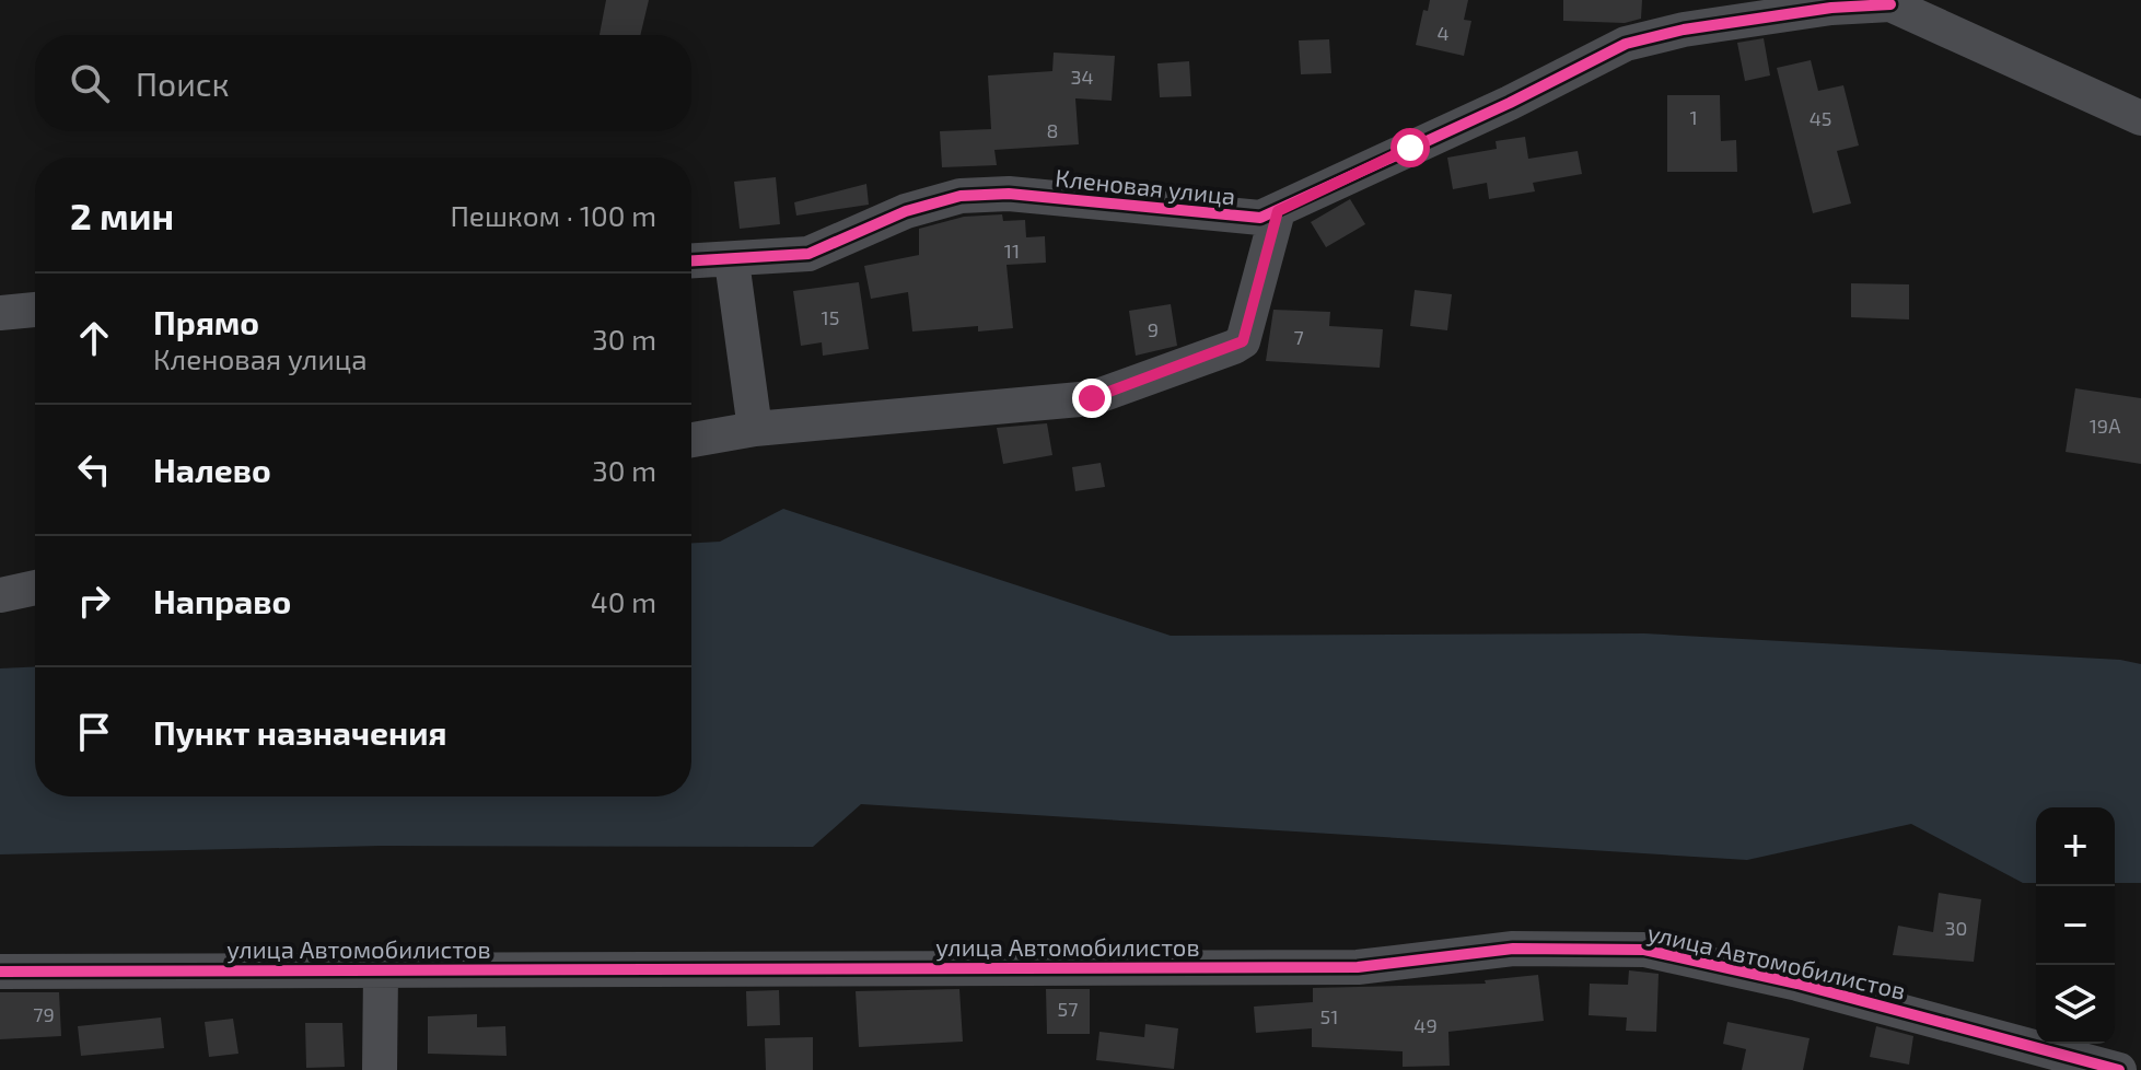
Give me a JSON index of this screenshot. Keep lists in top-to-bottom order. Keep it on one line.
{"streets":{"street":["Кленовая улица","улица Автомобилистов"]},"house_numbers":["4","34","1","45","8","11","15","9","7","19А","30","57","79","51","49"],"page":{"search":"Поиск","heading":["2 мин","Пешком · 100 m"],"list":[["Прямо","Кленовая улица","30 m"],["Налево","30 m"],["Направо","40 m"],"Пункт назначения"],"map_buttons":["+","−"]}}
